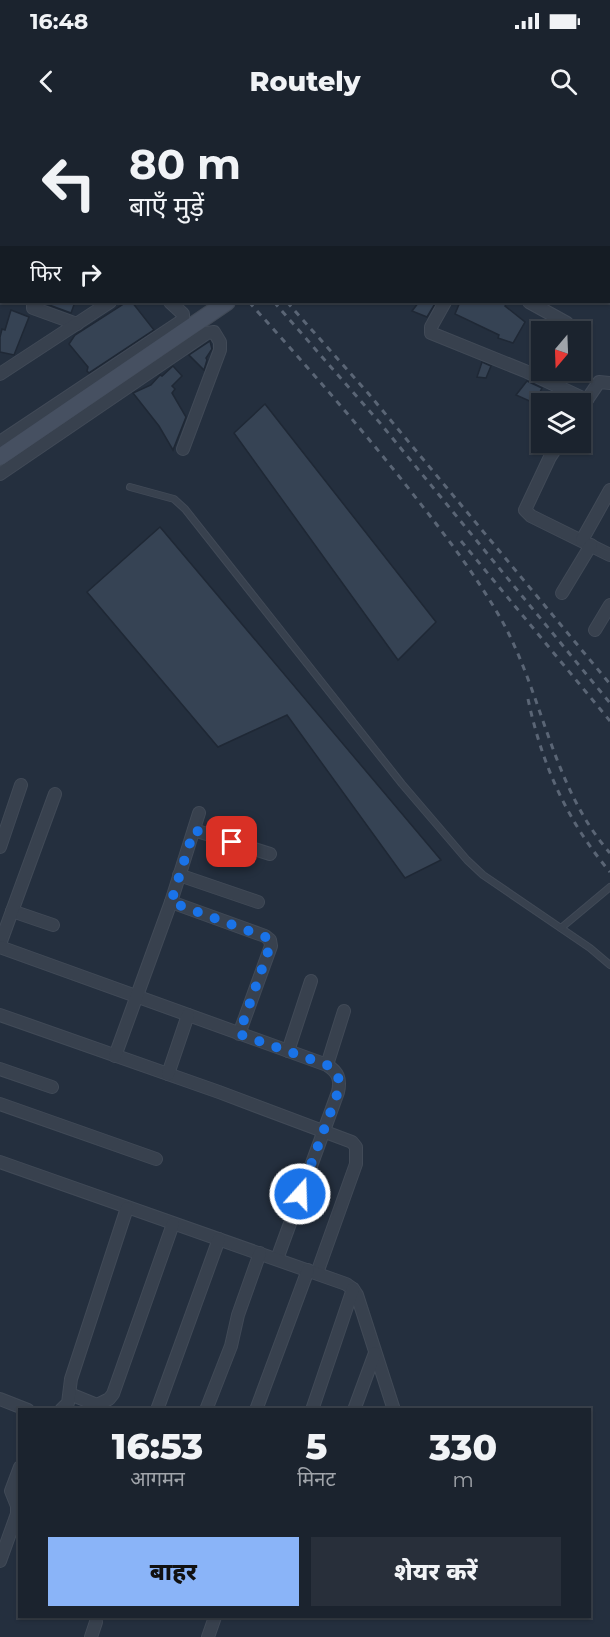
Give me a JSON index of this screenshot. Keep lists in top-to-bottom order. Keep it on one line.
{"north":"bottom","page":{"status":"16:48","header":"Routely","turn":["80 m","बाएँ मुड़ें"],"then":"फिर","eta":["16:53","आगमन","5","मिनट","330","m"],"buttons":["बाहर","शेयर करें"]}}
